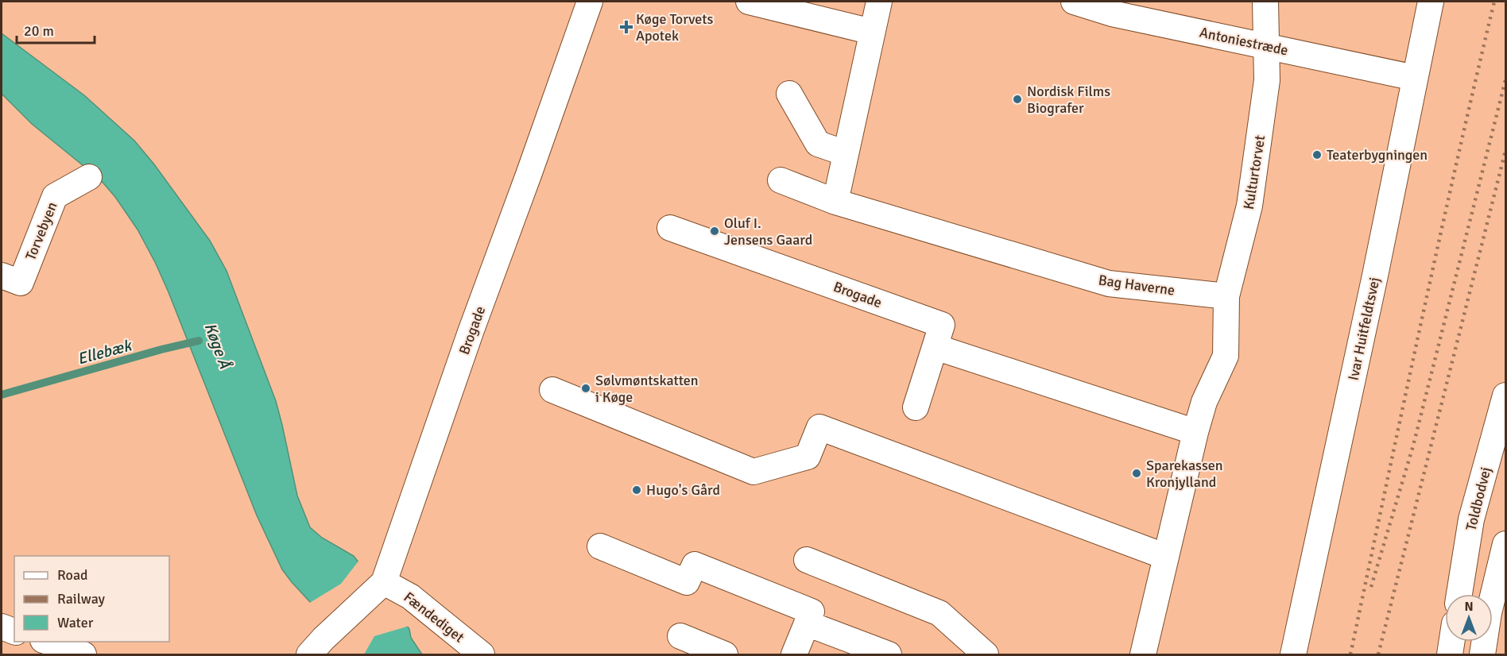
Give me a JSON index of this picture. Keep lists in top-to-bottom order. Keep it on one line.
{"streets":{"street":["Antoniestræde","Kulturtorvet","Torvebyen","Bag Haverne","Brogade","Ivar Huitfeldtsvej","Toldbodvej","Fændediget"]},"crossings":[["Antoniestræde","Kulturtorvet"],["Antoniestræde","Ivar Huitfeldtsvej"],["Kulturtorvet","Bag Haverne"],["Brogade","Fændediget"]],"water":["Køge Å","Ellebæk"],"places":{"health":["Køge Torvets Apotek"],"other":["Nordisk Films Biografer","Teaterbygningen","Oluf I. Jensens Gaard","Sølvmøntskatten i Køge","Sparekassen Kronjylland","Hugo's Gård"]},"legend":["Road","Railway","Water"],"scale_bar":"20 m","north":"top"}
